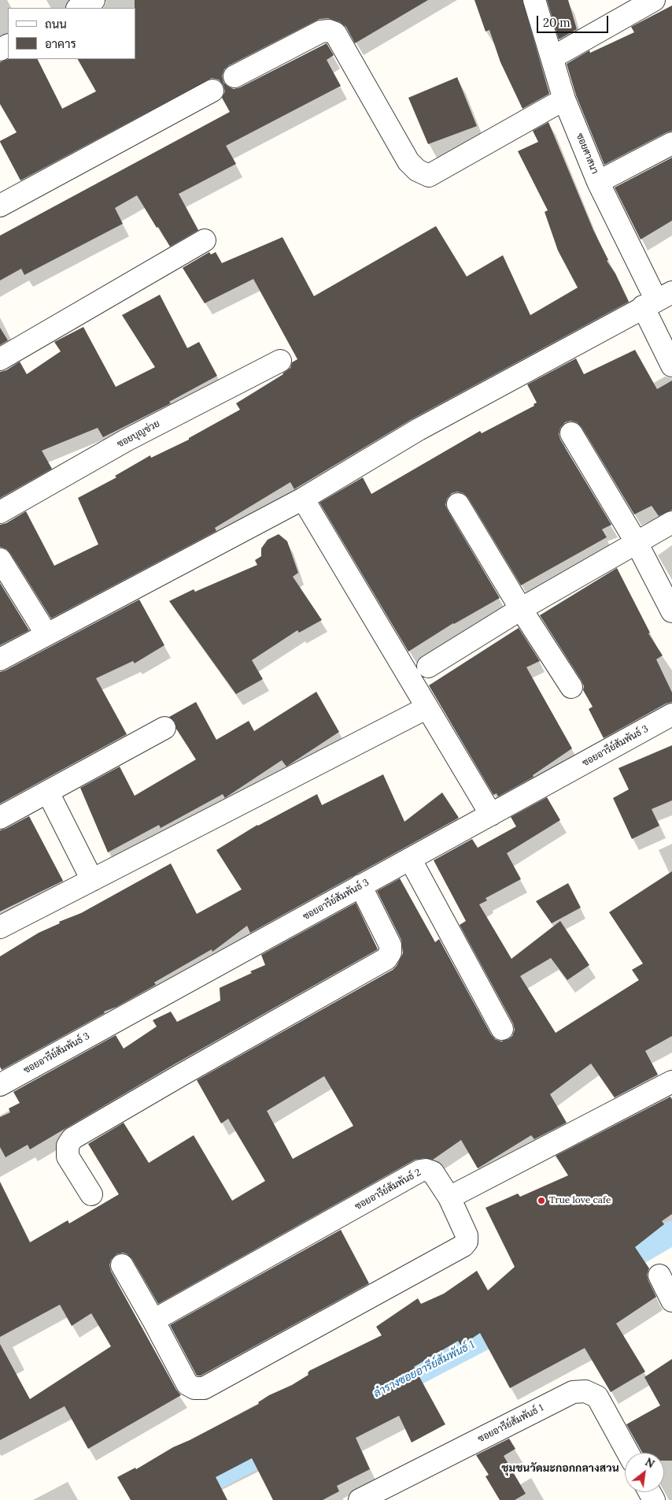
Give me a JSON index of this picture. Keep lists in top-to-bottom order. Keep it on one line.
{"streets":{"street":["ซอยศาสนา","ซอยบุญช่วย","ซอยอารีย์สัมพันธ์ 3","ซอยอารีย์สัมพันธ์ 2","ซอยอารีย์สัมพันธ์ 1"]},"districts":["ชุมชนวัดมะกอกกลางสวน"],"water":["ลำรางซอยอารีย์สัมพันธ์ 1"],"places":["True love cafe"],"legend":["ถนน","อาคาร"],"scale_bar":"20 m","north":"top right"}
